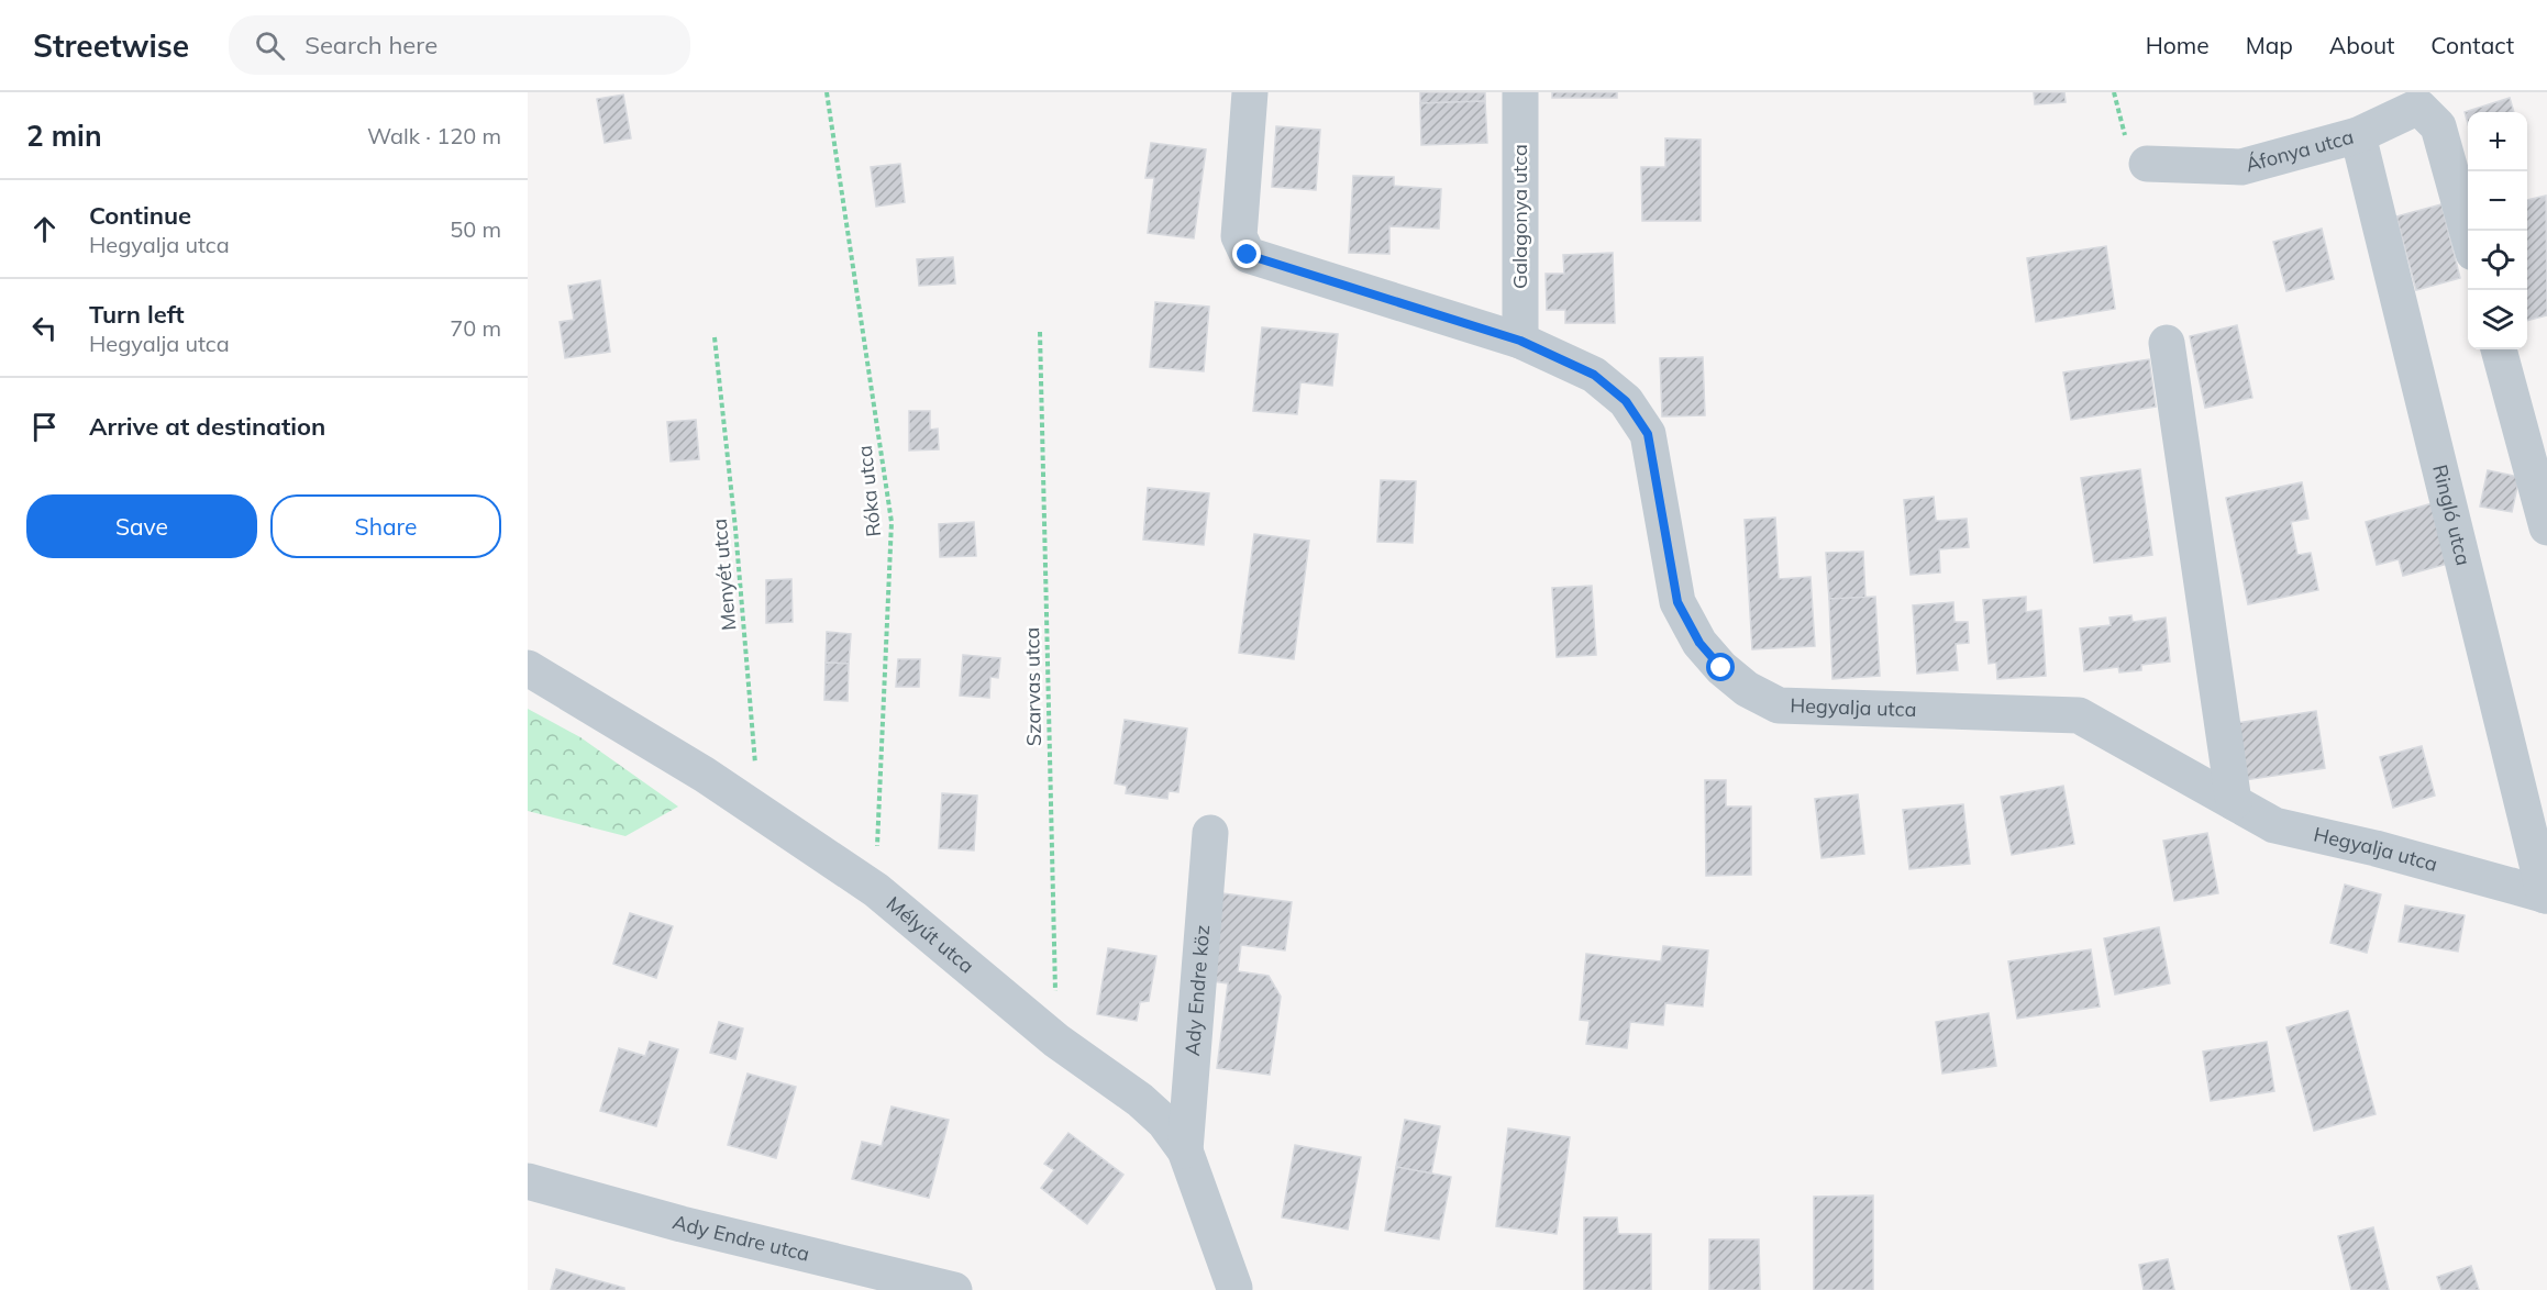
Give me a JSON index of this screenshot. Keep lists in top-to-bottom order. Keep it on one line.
{"streets":{"street":["Áfonya utca","Galagonya utca","Ringló utca","Hegyalja utca","Mélyút utca","Ady Endre köz","Ady Endre utca"],"path":["Róka utca","Menyét utca","Szarvas utca"]},"crossings":[["Áfonya utca","Ringló utca"],["Galagonya utca","Hegyalja utca"],["Róka utca","Mélyút utca"],["Ringló utca","Hegyalja utca"],["Menyét utca","Mélyút utca"],["Szarvas utca","Mélyút utca"],["Mélyút utca","Ady Endre köz"]],"page":{"header":"Streetwise","search":"Search here","nav":["Home","Map","About","Contact"],"heading":["2 min","Walk · 120 m"],"map_buttons":["+","−"],"list":[["Continue","Hegyalja utca","50 m"],["Turn left","Hegyalja utca","70 m"],"Arrive at destination"],"buttons":["Save","Share"]}}
